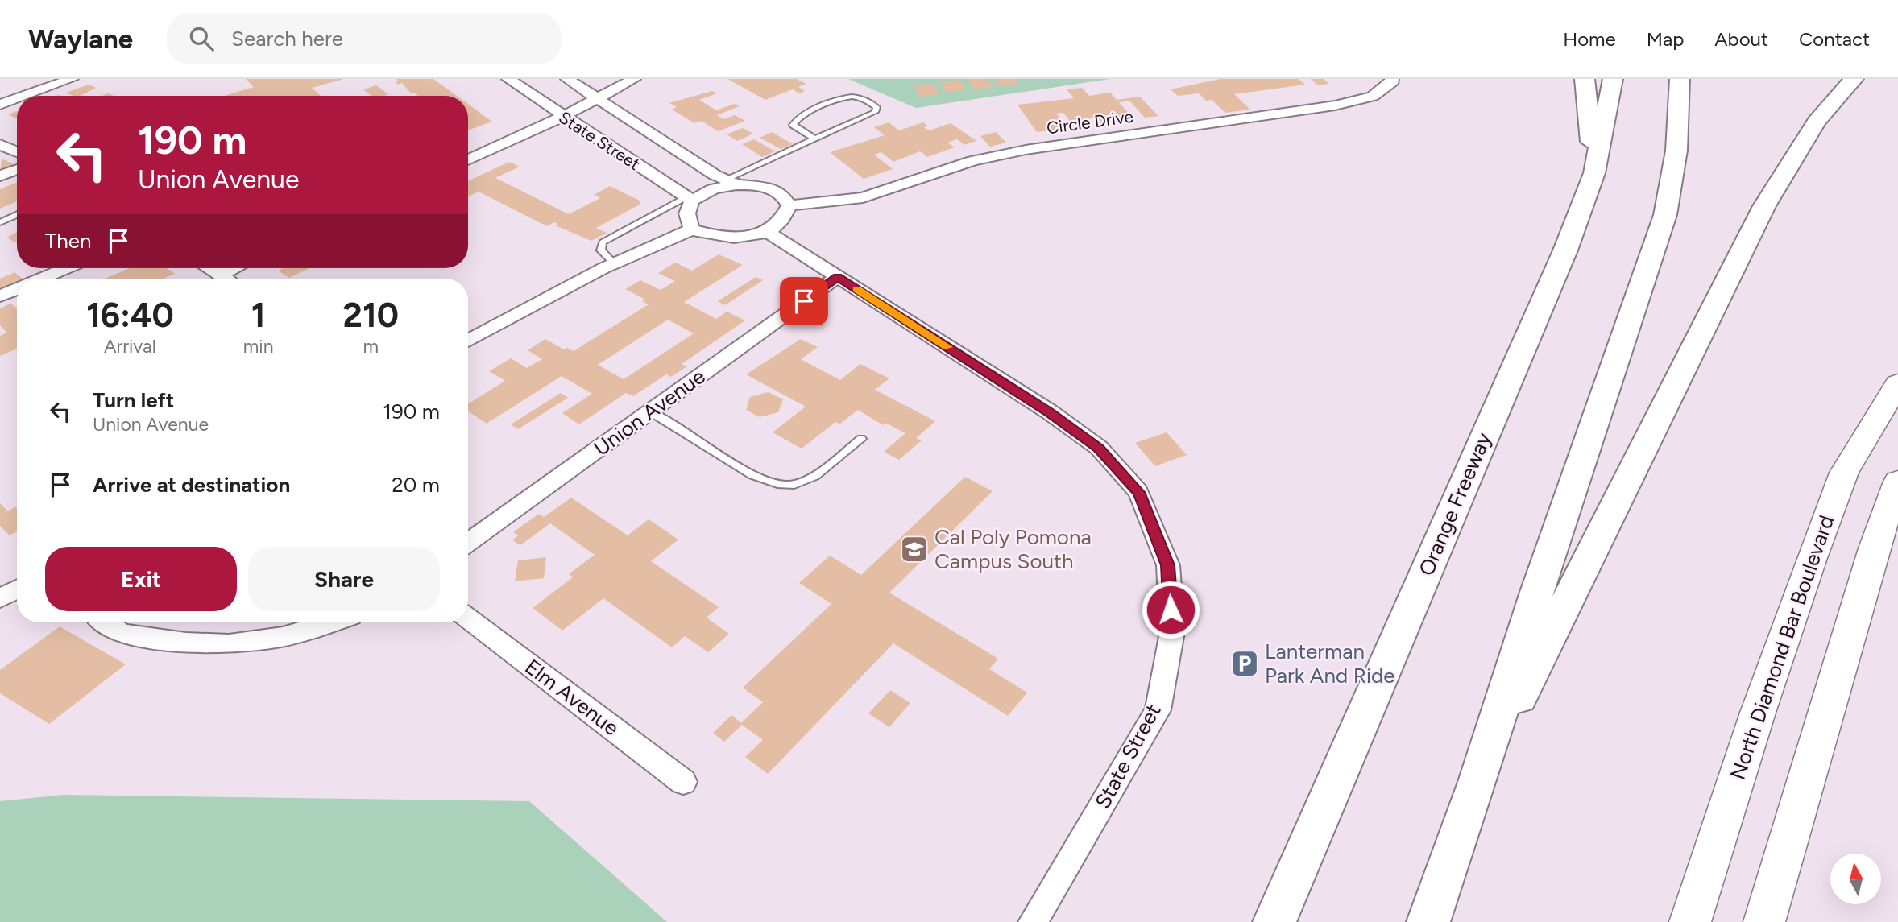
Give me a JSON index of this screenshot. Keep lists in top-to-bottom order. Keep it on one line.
{"streets":{"highway":["Orange Freeway"],"main road":["North Diamond Bar Boulevard"],"street":["Circle Drive","State Street","Union Avenue","Elm Avenue"]},"crossings":[["State Street","Union Avenue"]],"places":{"school or university":["Cal Poly Pomona Campus South"],"parking":["Lanterman Park And Ride"]},"north":"top","page":{"header":"Waylane","search":"Search here","nav":["Home","Map","About","Contact"],"turn":["190 m","Union Avenue"],"then":"Then","eta":["16:40","Arrival","1","min","210","m"],"list":[{"name":"Turn left","note":"Union Avenue","value":"190 m"},{"name":"Arrive at destination","value":"20 m"}],"buttons":["Exit","Share"]}}
